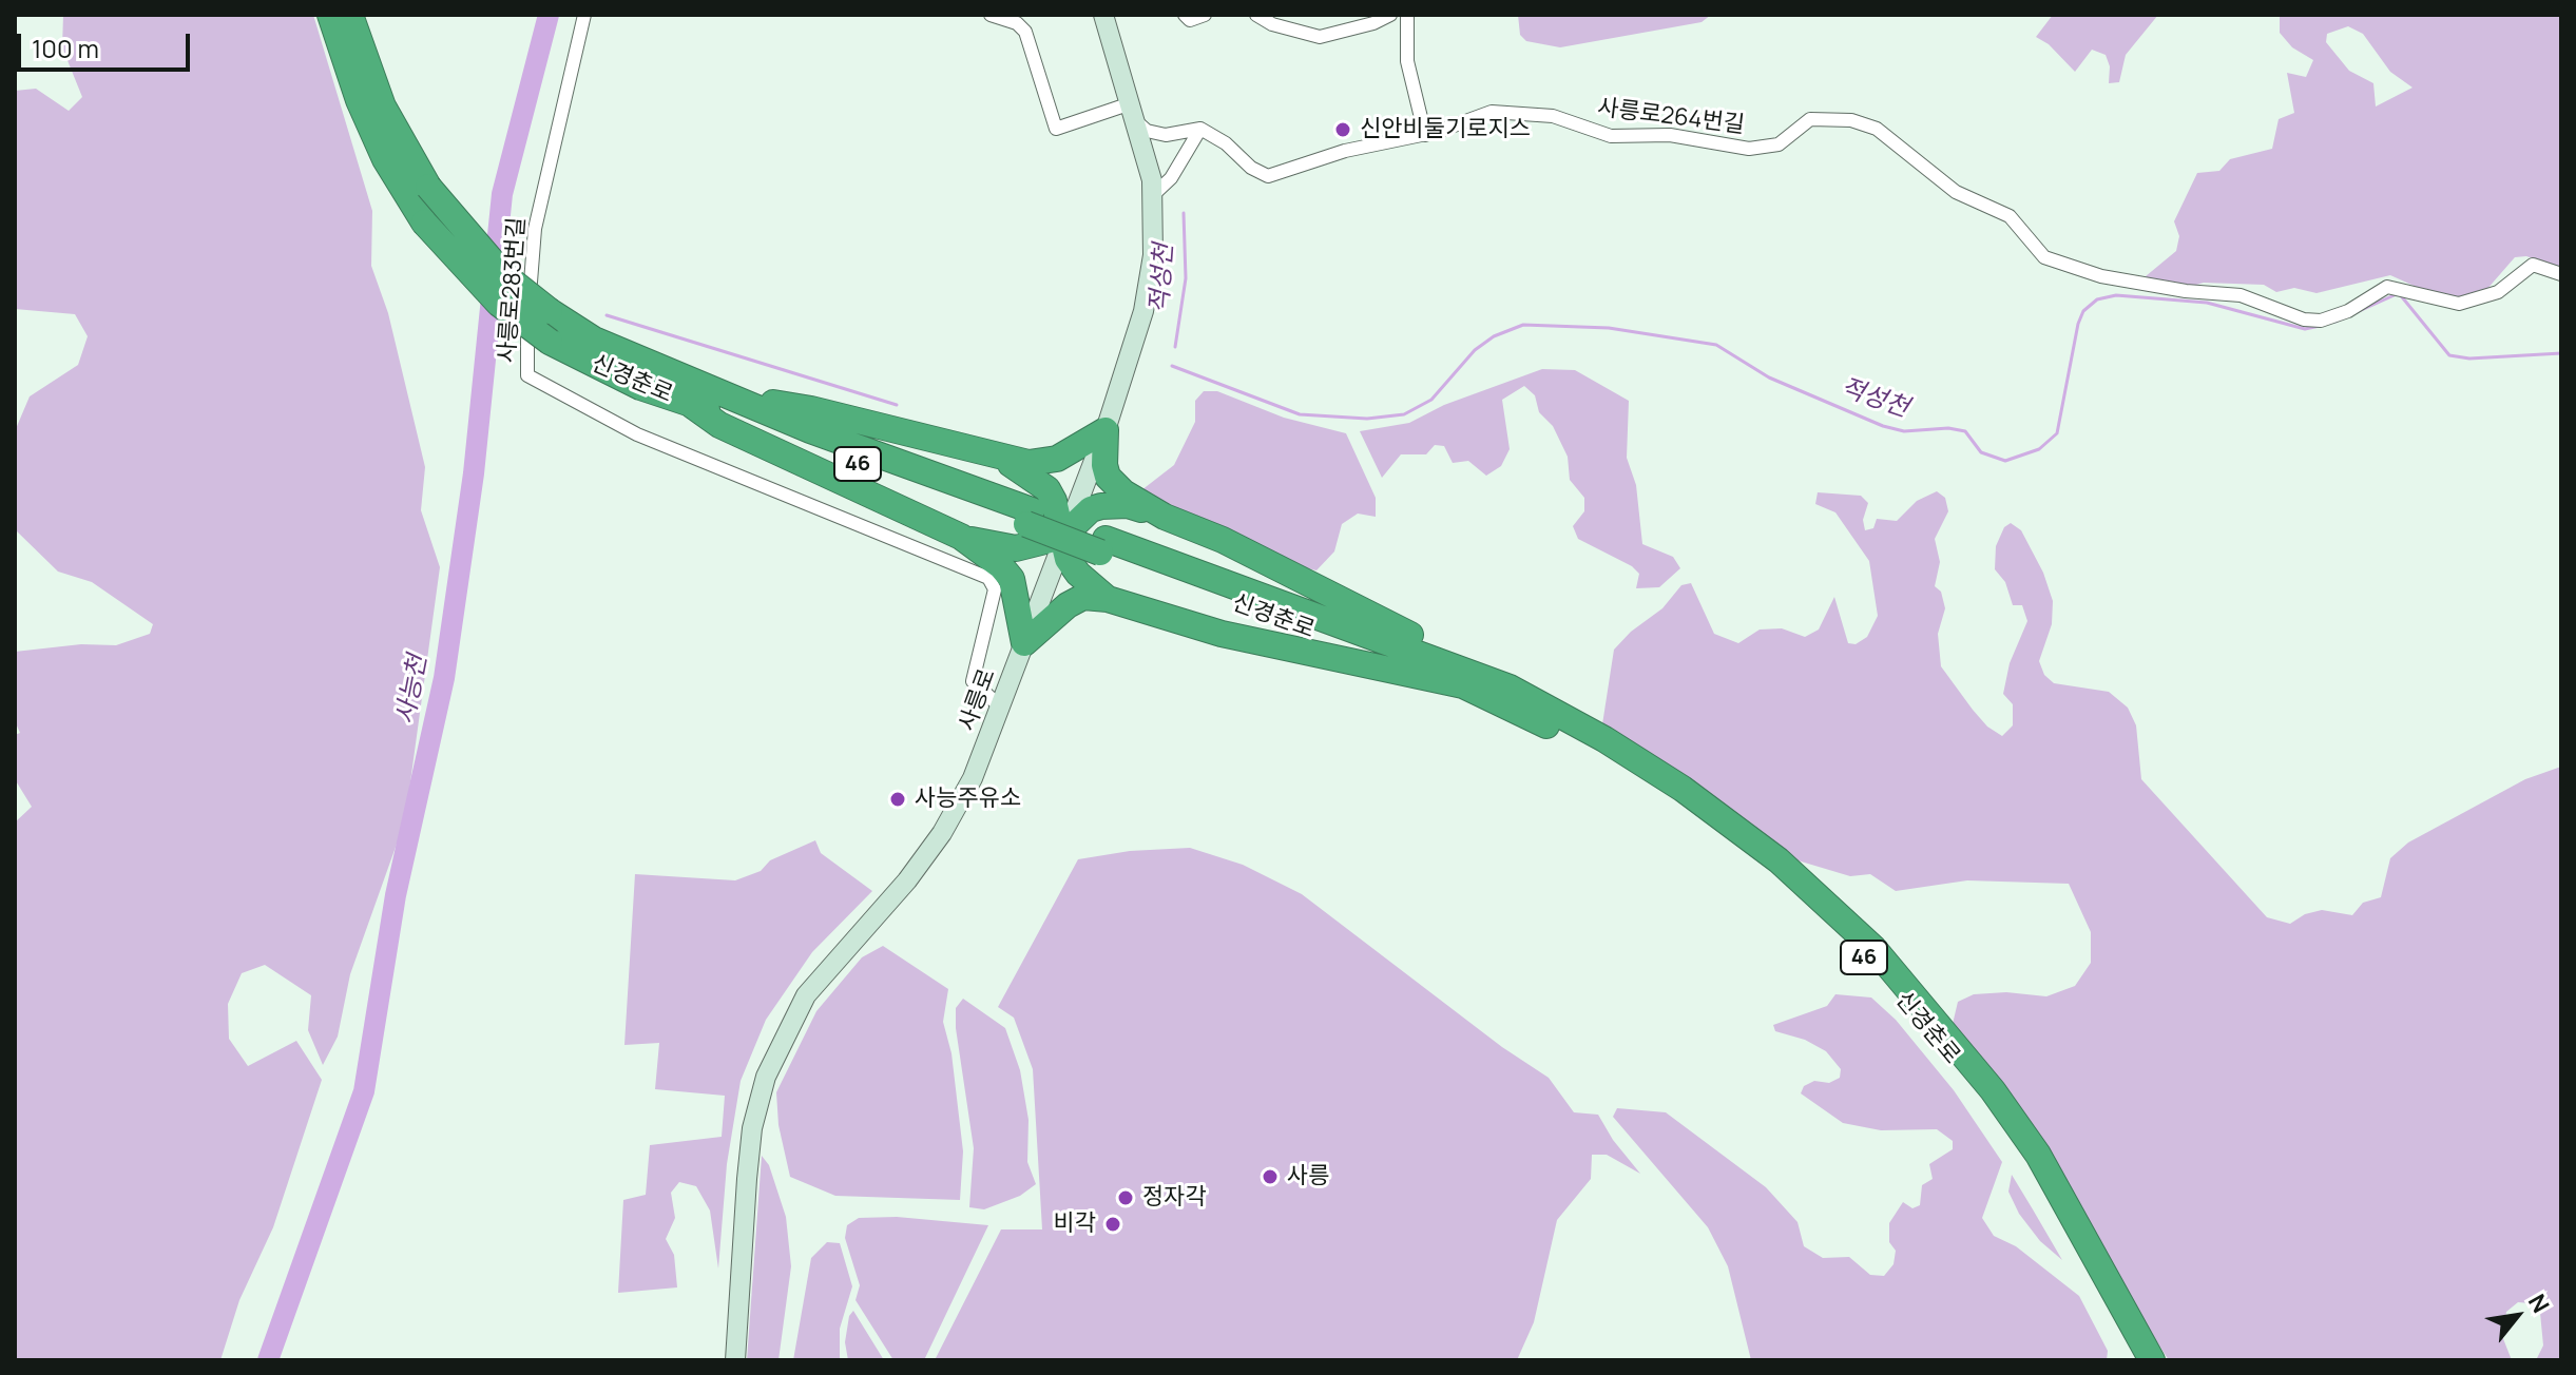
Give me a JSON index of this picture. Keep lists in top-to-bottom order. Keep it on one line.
{"streets":{"highway":["신경춘로","46"],"street":["사릉로264번길","사릉로283번길","사릉로"]},"crossings":[["사릉로283번길","사릉로"]],"water":["적성천","사능천"],"places":["신안비둘기로지스","사능주유소","사릉","정자각","비각"],"scale_bar":"100 m","north":"top right"}
